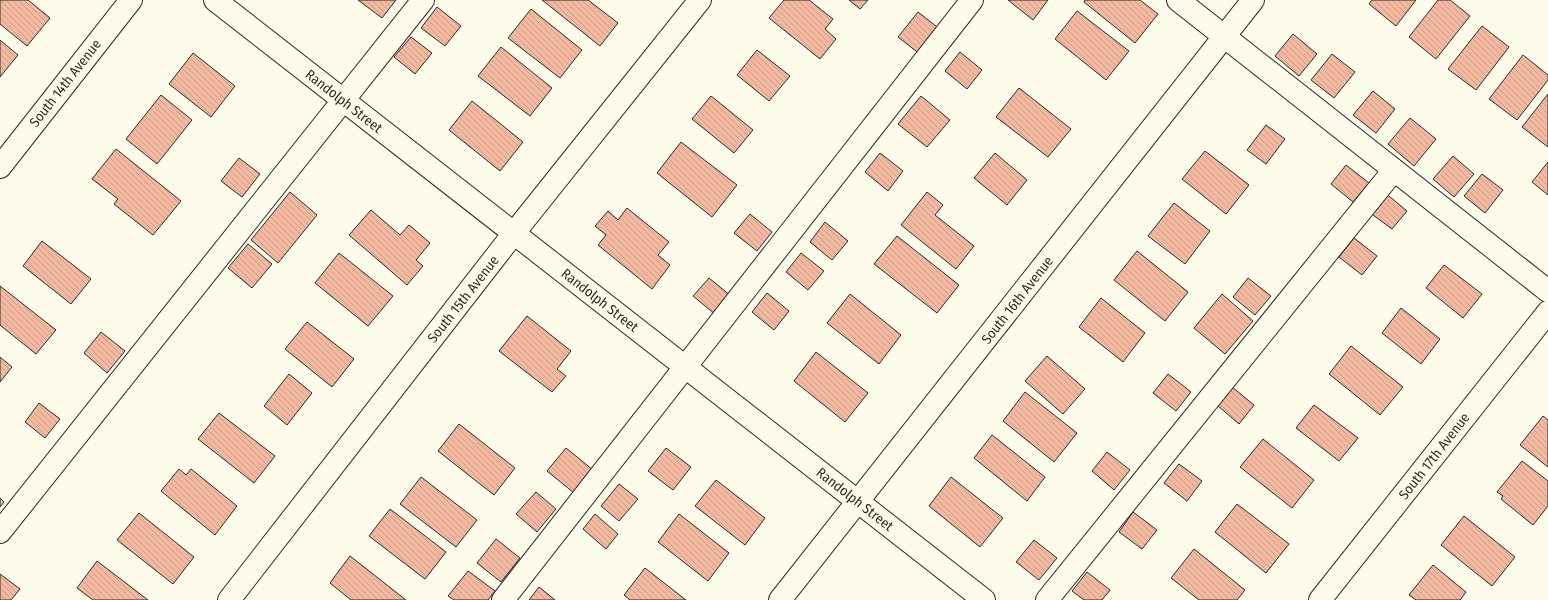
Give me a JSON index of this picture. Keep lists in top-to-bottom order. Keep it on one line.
{"streets":{"street":["South 14th Avenue","Randolph Street","South 15th Avenue","South 16th Avenue","South 17th Avenue"]},"crossings":[["Randolph Street","South 15th Avenue"],["Randolph Street","South 16th Avenue"]]}
